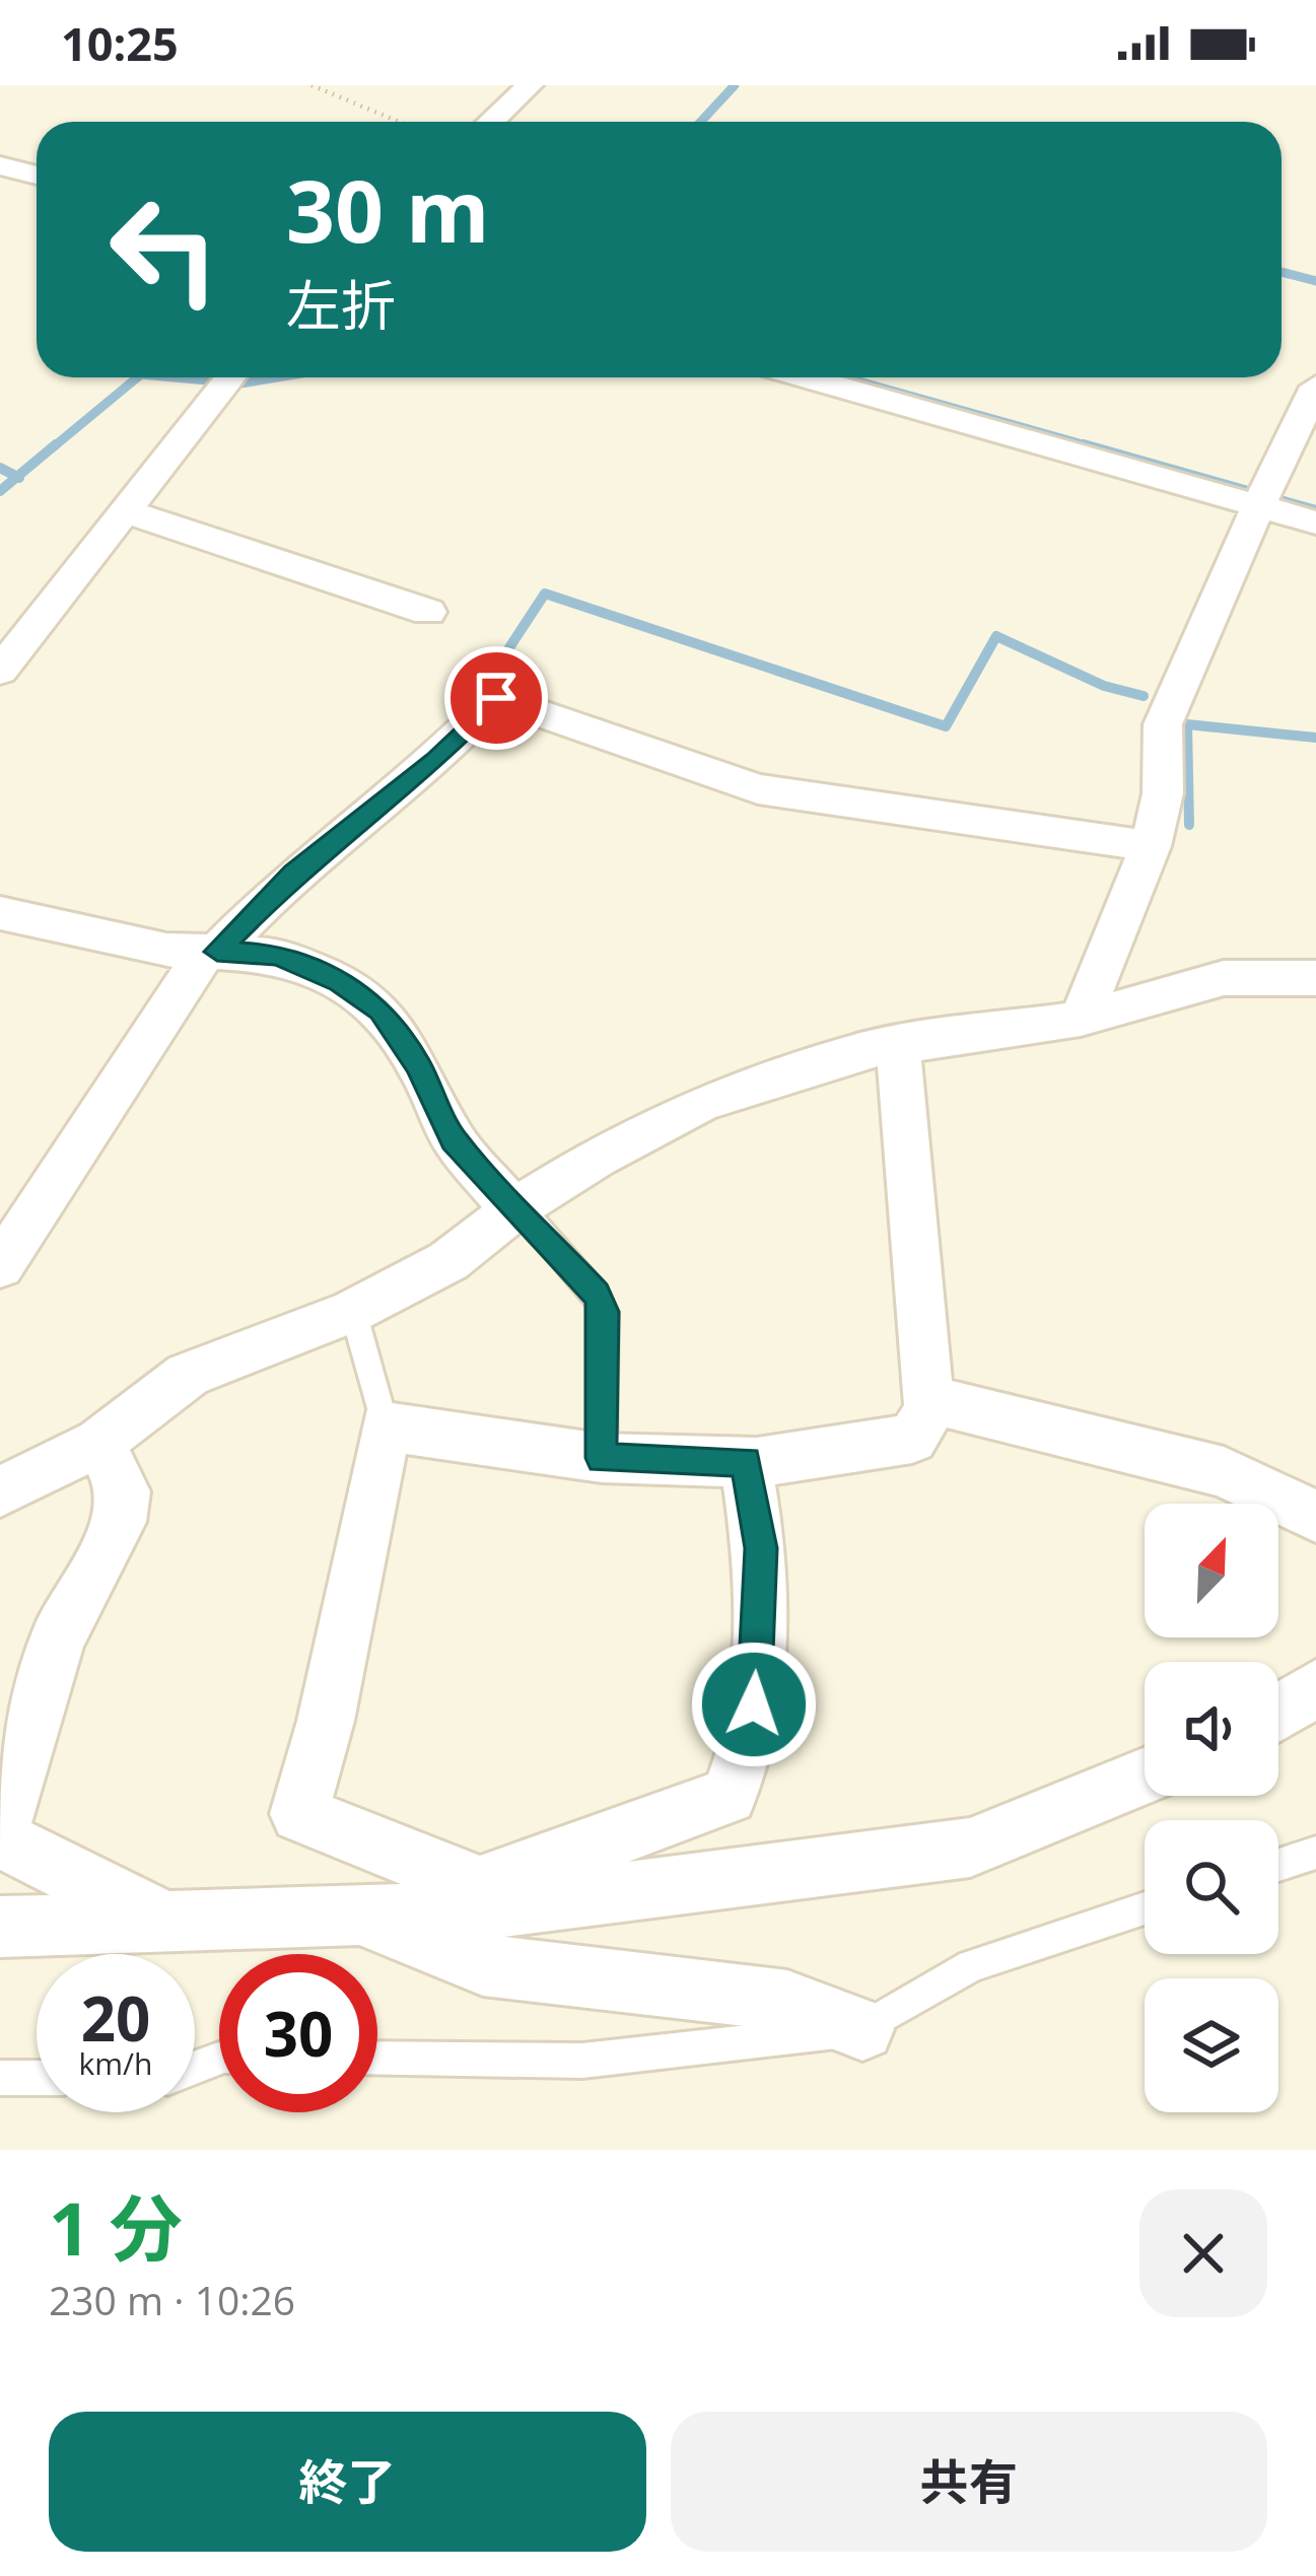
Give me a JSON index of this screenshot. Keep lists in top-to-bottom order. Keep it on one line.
{"north":"top right","page":{"status":"10:25","turn":["30 m","左折"],"speed":"20 km/h","limit":"30","heading":["1 分","230 m · 10:26"],"buttons":["終了","共有"]}}
